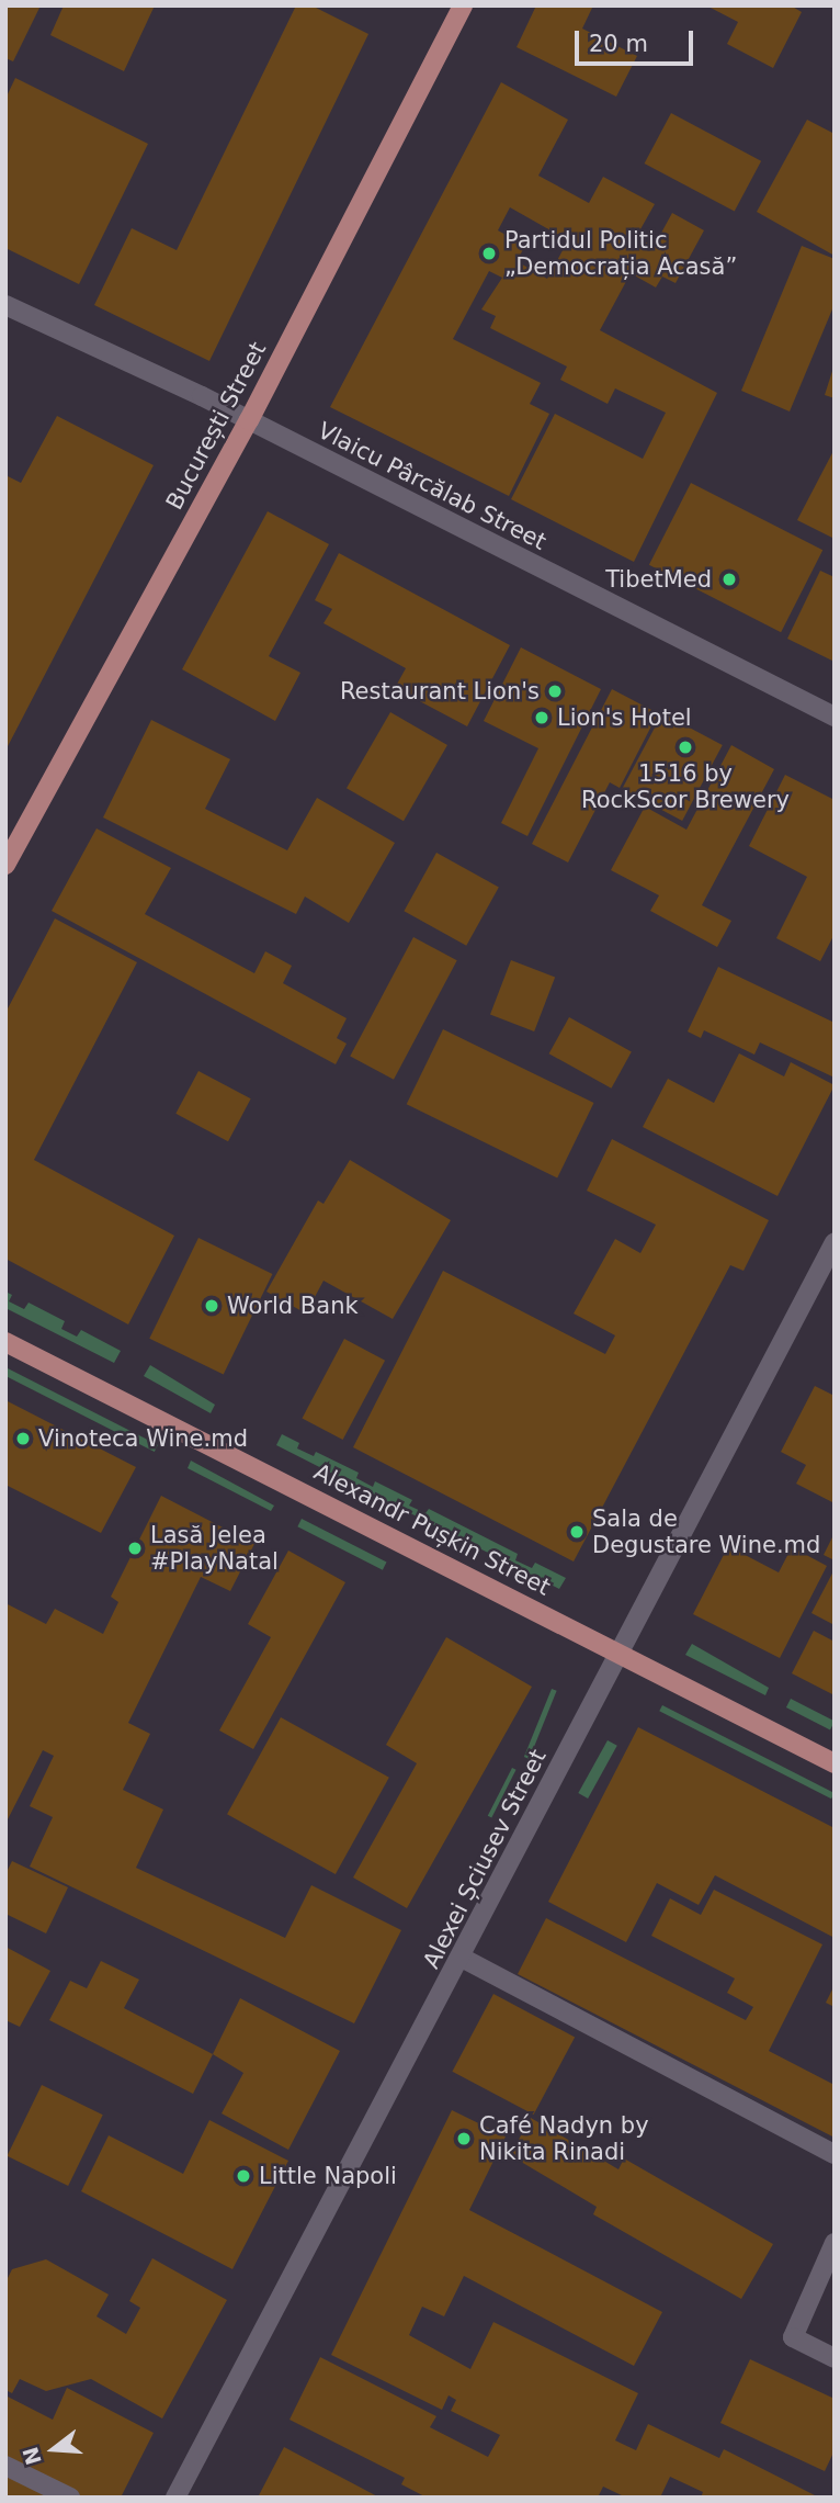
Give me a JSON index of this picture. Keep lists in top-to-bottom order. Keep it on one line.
{"streets":{"main road":["București Street","Alexandr Pușkin Street"],"street":["Vlaicu Pârcălab Street","Alexei Șciusev Street"]},"crossings":[["București Street","Vlaicu Pârcălab Street"],["Alexandr Pușkin Street","Alexei Șciusev Street"]],"places":["Partidul Politic „Democrația Acasă”","TibetMed","Restaurant Lion's","Lion's Hotel","1516 by RockScor Brewery","World Bank","Vinoteca Wine.md","Sala de Degustare Wine.md","Lasă Jelea #PlayNatal","Café Nadyn by Nikita Rinadi","Little Napoli"],"scale_bar":"20 m","north":"left"}
